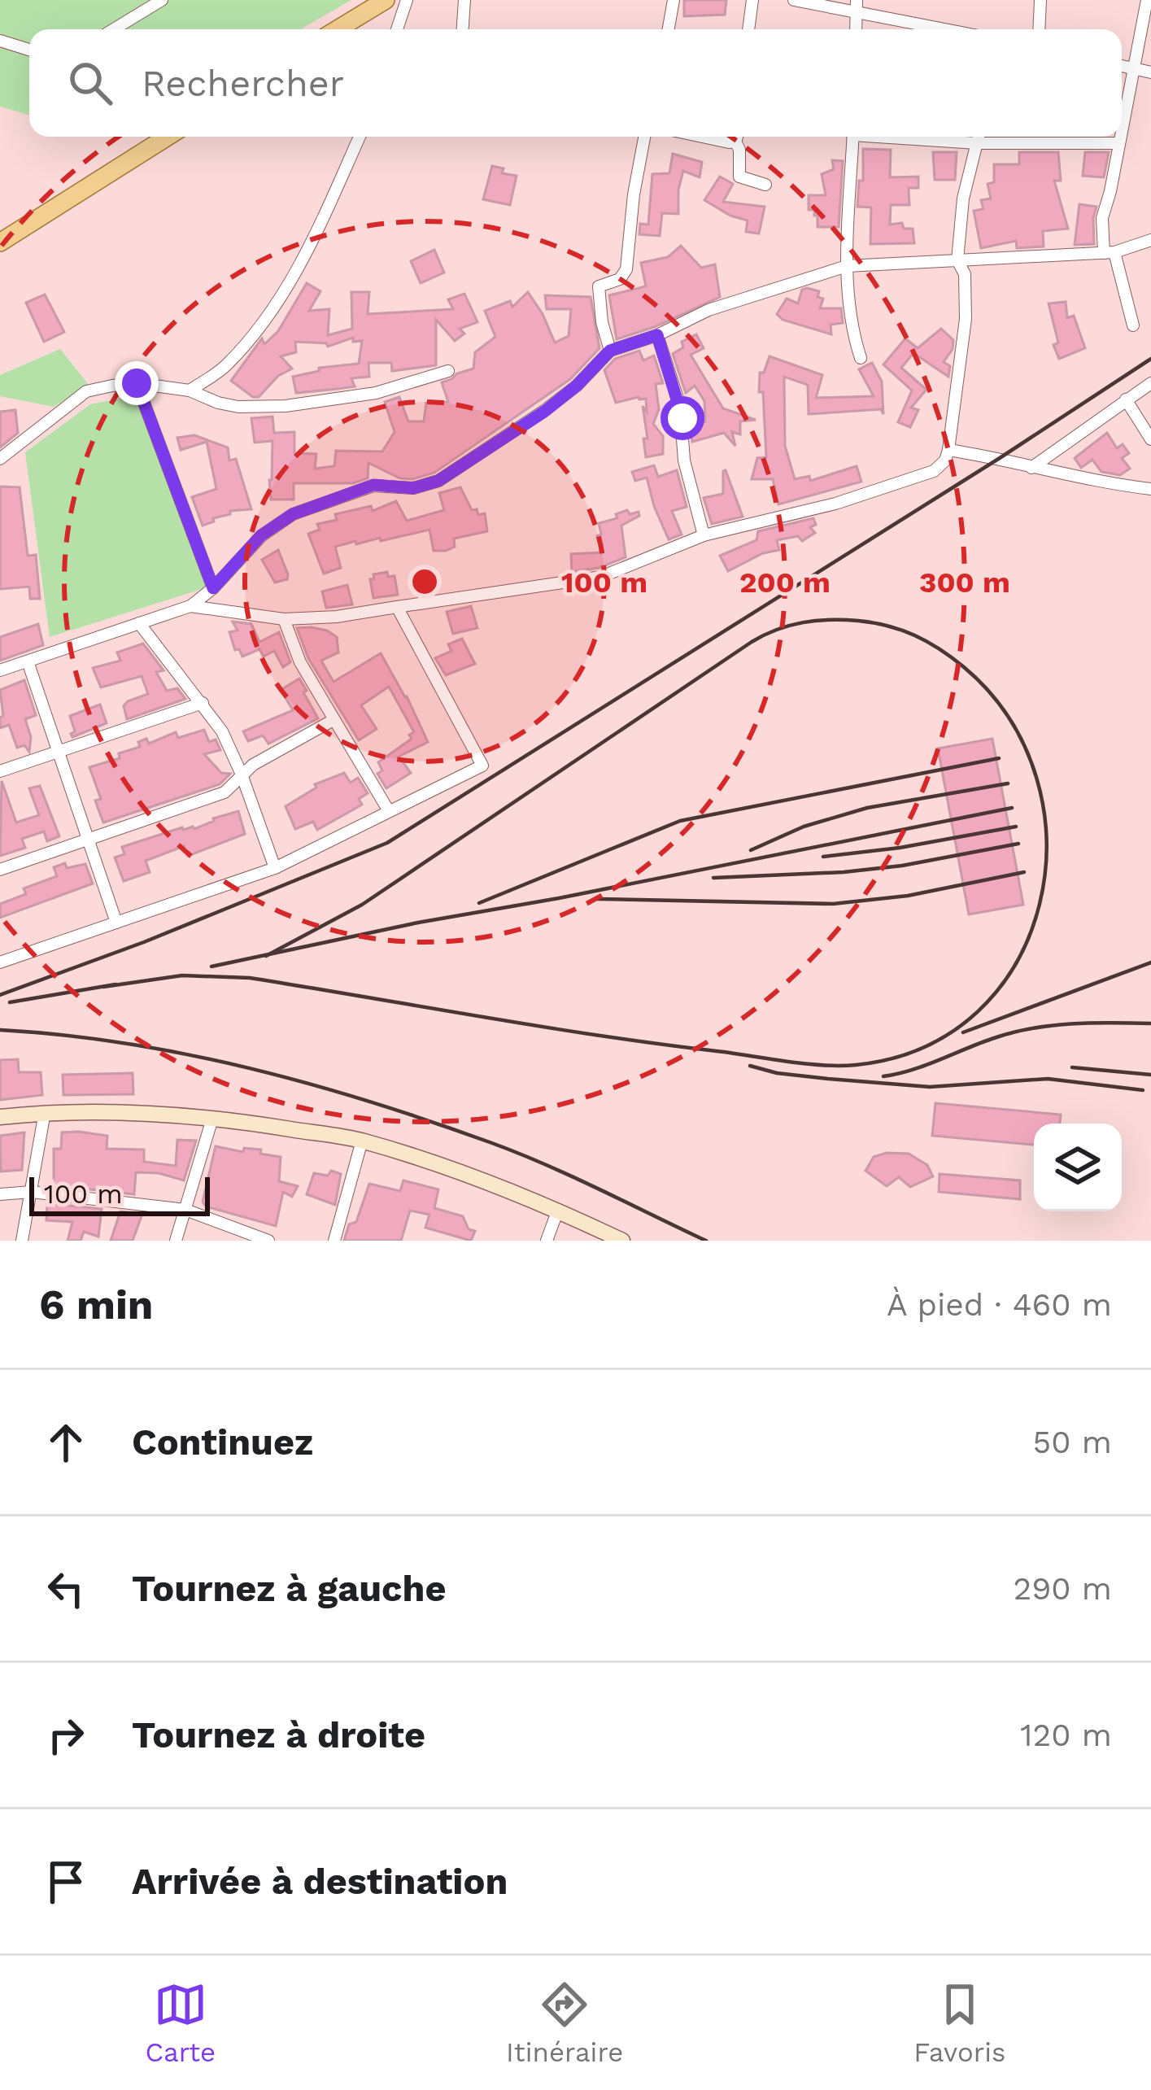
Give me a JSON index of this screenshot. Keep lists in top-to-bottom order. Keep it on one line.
{"scale_bar":"100 m","page":{"search":"Rechercher","scale":"100 m","heading":["6 min","À pied · 460 m"],"list":[["Continuez","50 m"],["Tournez à gauche","290 m"],["Tournez à droite","120 m"],"Arrivée à destination"],"nav":["Carte","Itinéraire","Favoris"]},"rings":["100 m","200 m","300 m"]}
